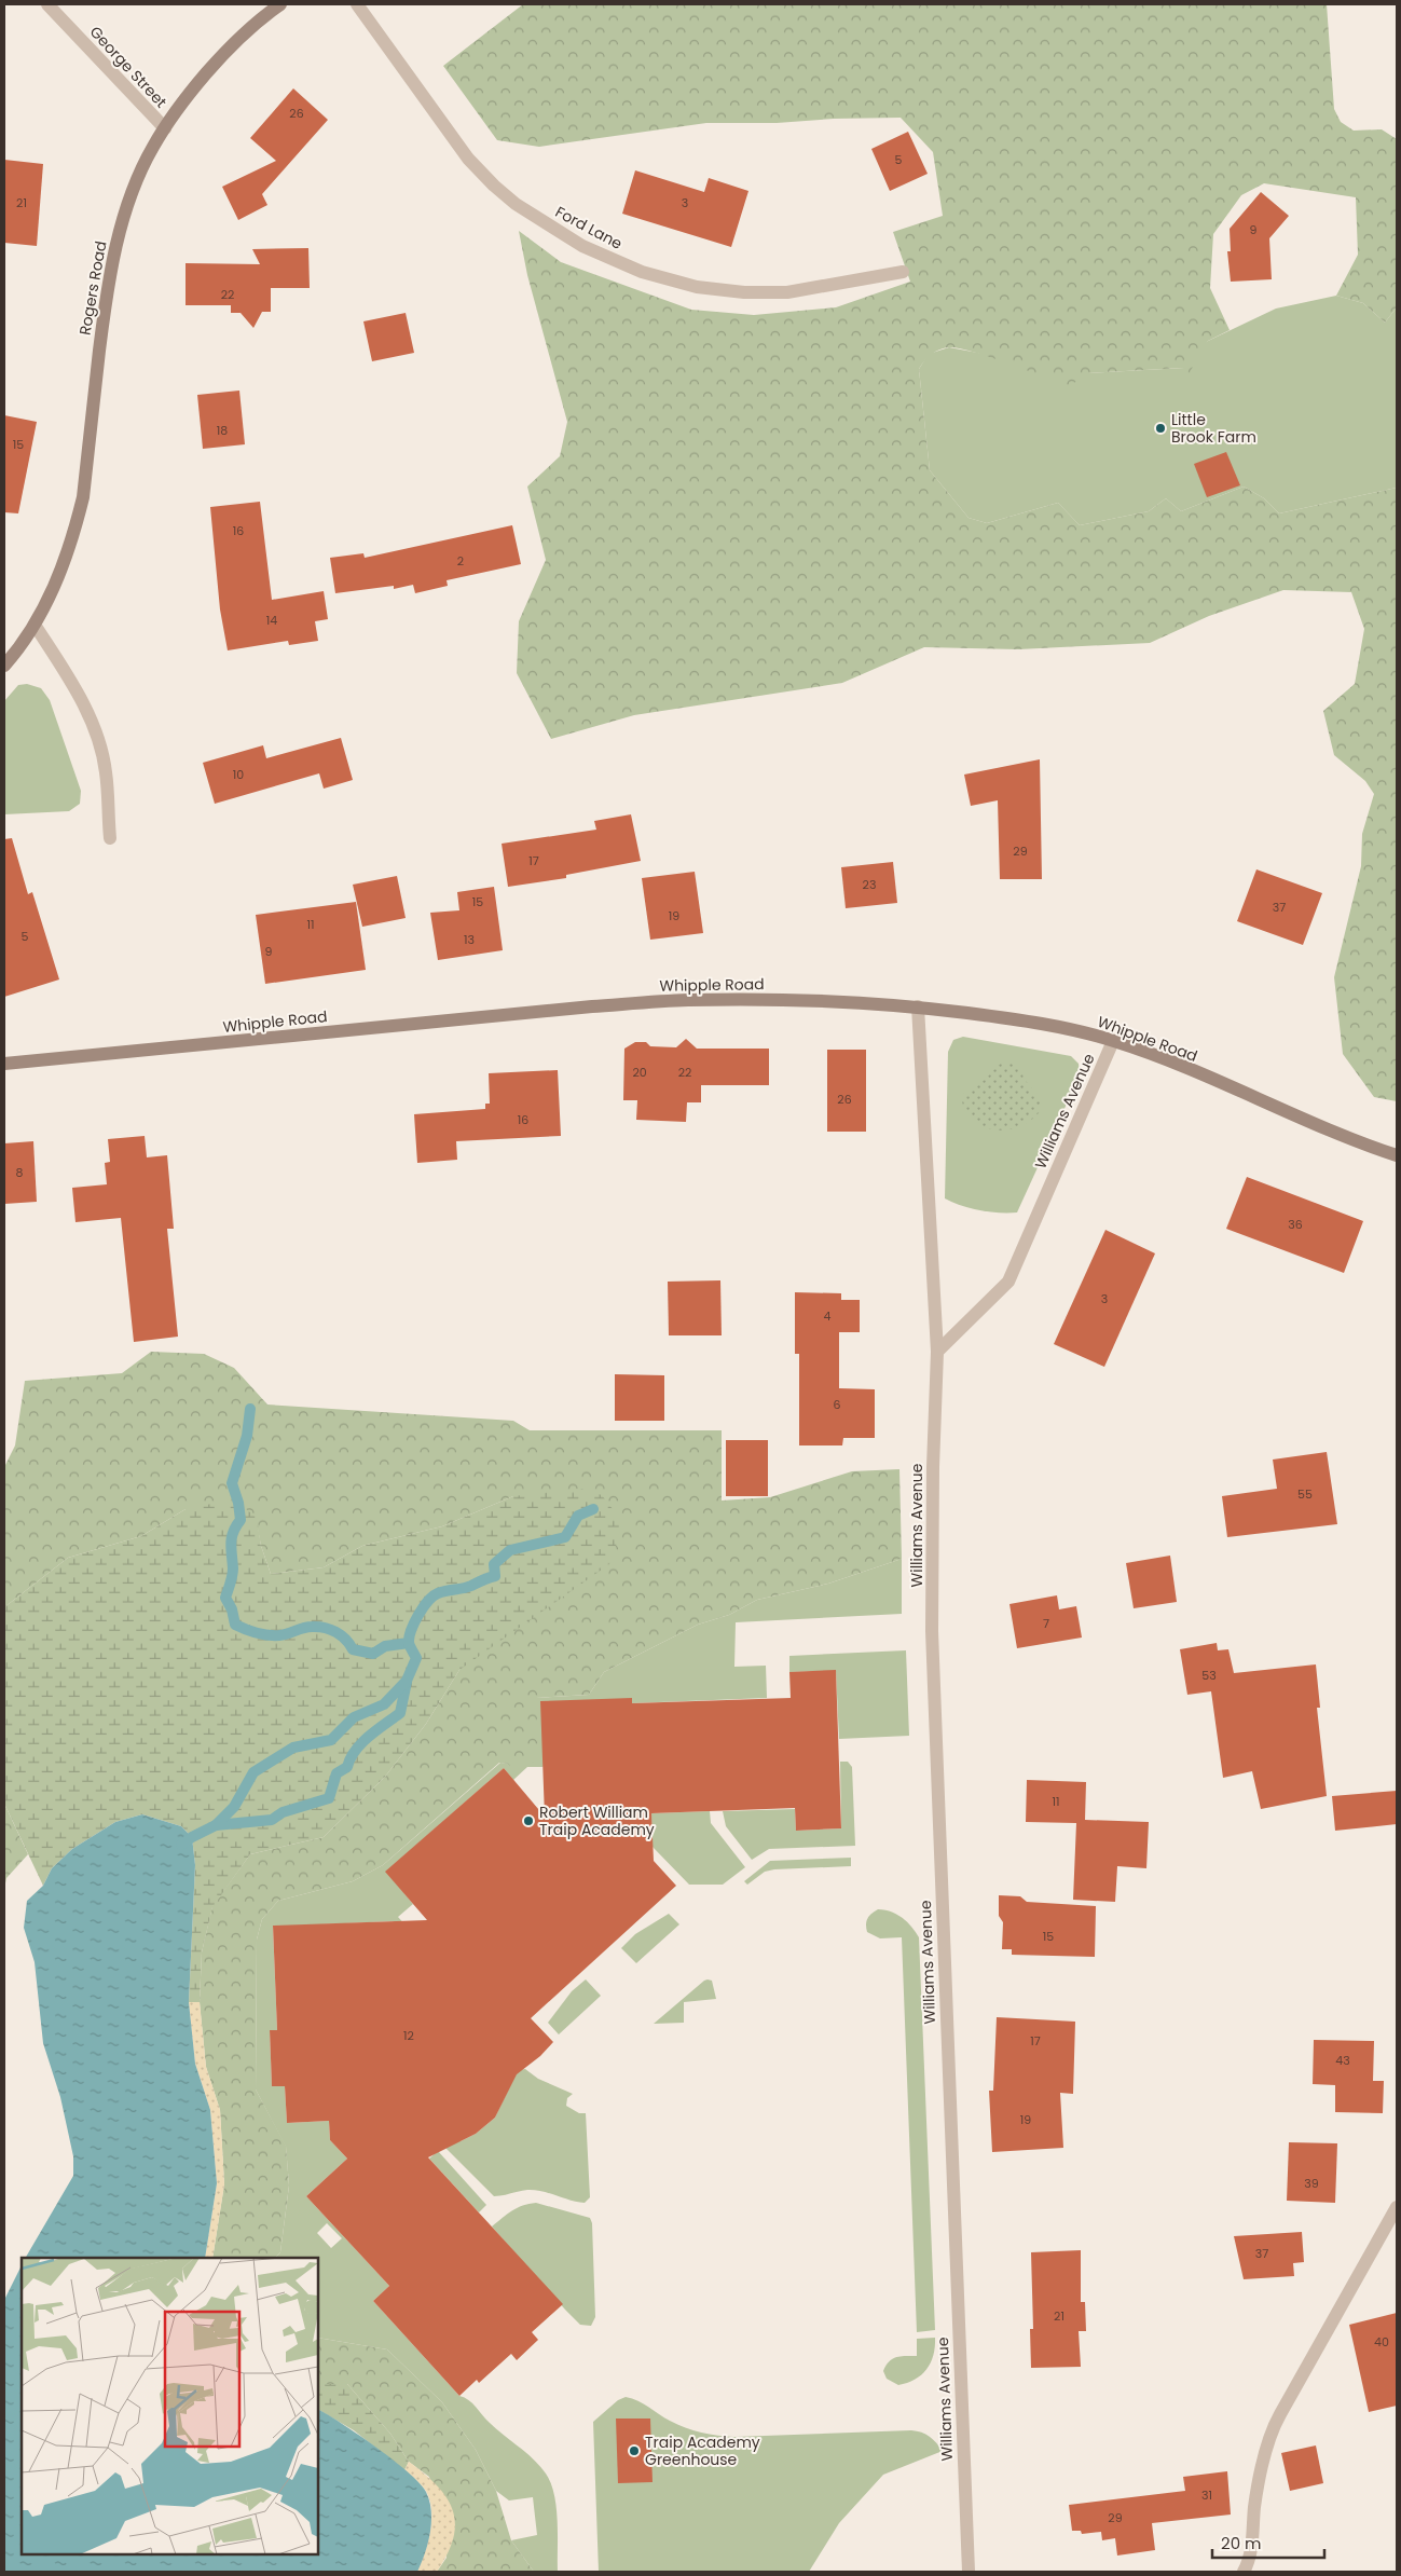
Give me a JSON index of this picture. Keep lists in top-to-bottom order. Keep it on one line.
{"streets":{"main road":["Rogers Road","Whipple Road"],"street":["George Street","Ford Lane","Williams Avenue"]},"crossings":[["George Street","Rogers Road"],["Whipple Road","Williams Avenue"]],"places":["Little Brook Farm","Robert William Traip Academy","Traip Academy Greenhouse"],"house_numbers":["26","5","21","3","9","22","18","15","16","2","14","10","29","17","23","15","37","19","11","5","13","9","20","22","26","16","8","36","3","4","6","55","7","53","11","15","12","17","43","19","39","37","21","40","31","29"],"scale_bar":"20 m"}
